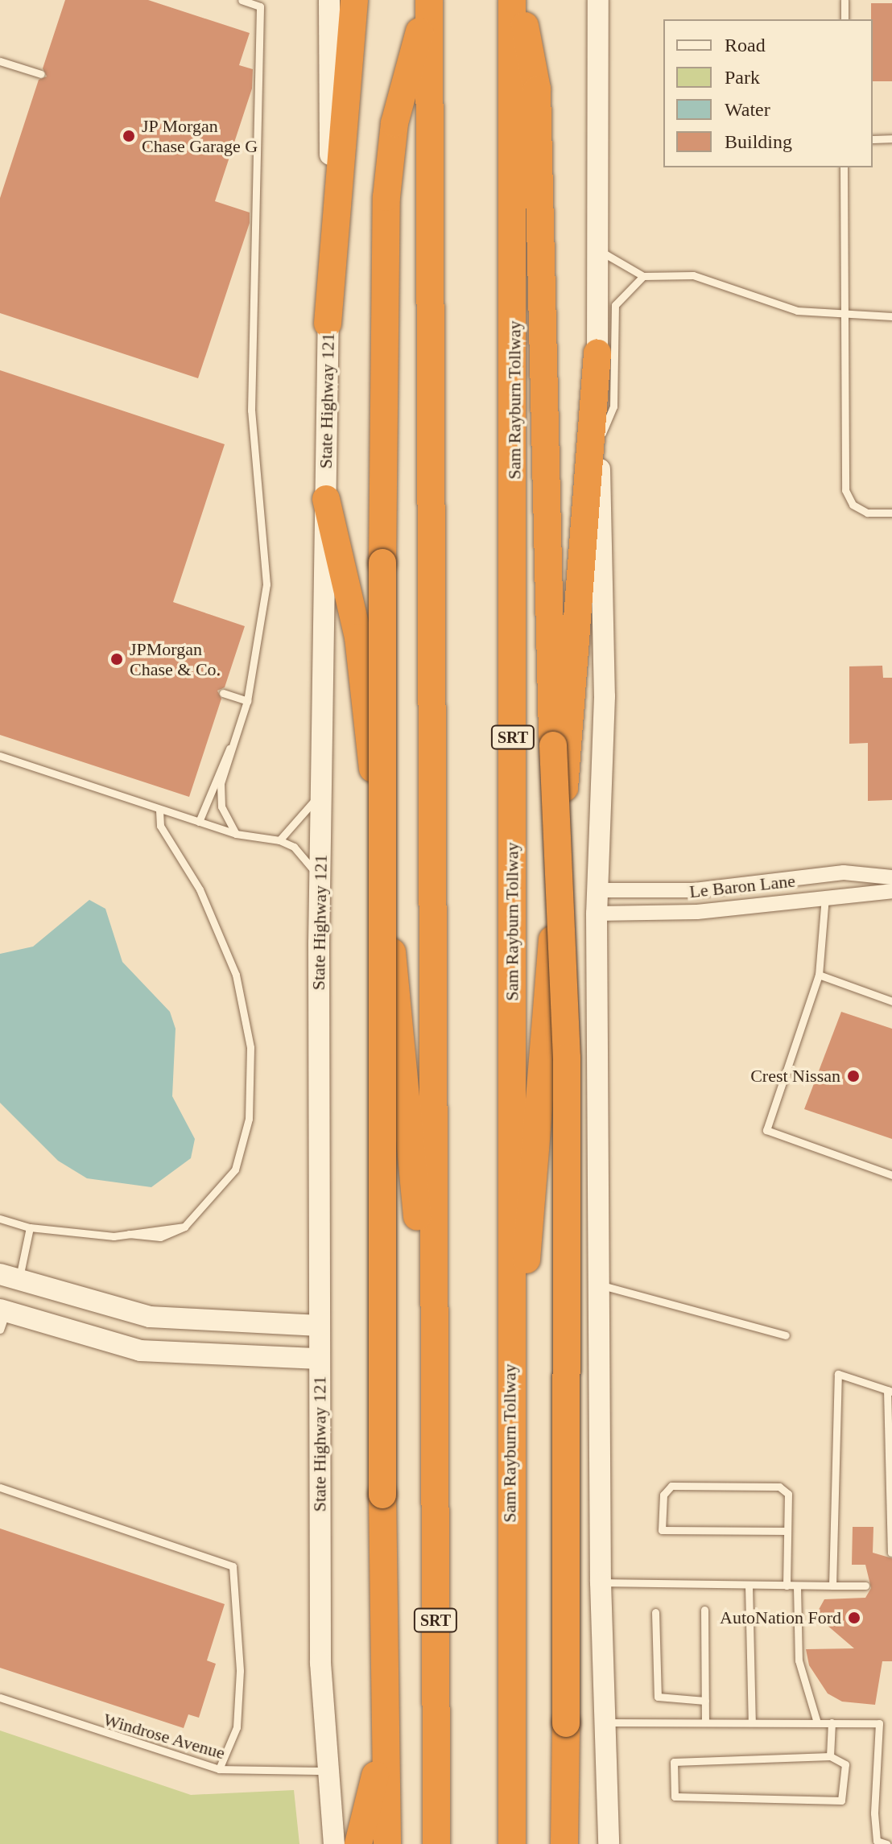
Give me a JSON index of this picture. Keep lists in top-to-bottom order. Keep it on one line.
{"streets":{"highway":["Sam Rayburn Tollway","SRT"],"main road":["State Highway 121"],"street":["Le Baron Lane"],"lane":["Windrose Avenue"]},"crossings":[["State Highway 121","Windrose Avenue"]],"places":["JP Morgan Chase Garage G","JPMorgan Chase & Co.","Crest Nissan","AutoNation Ford"],"legend":["Road","Park","Water","Building"]}
